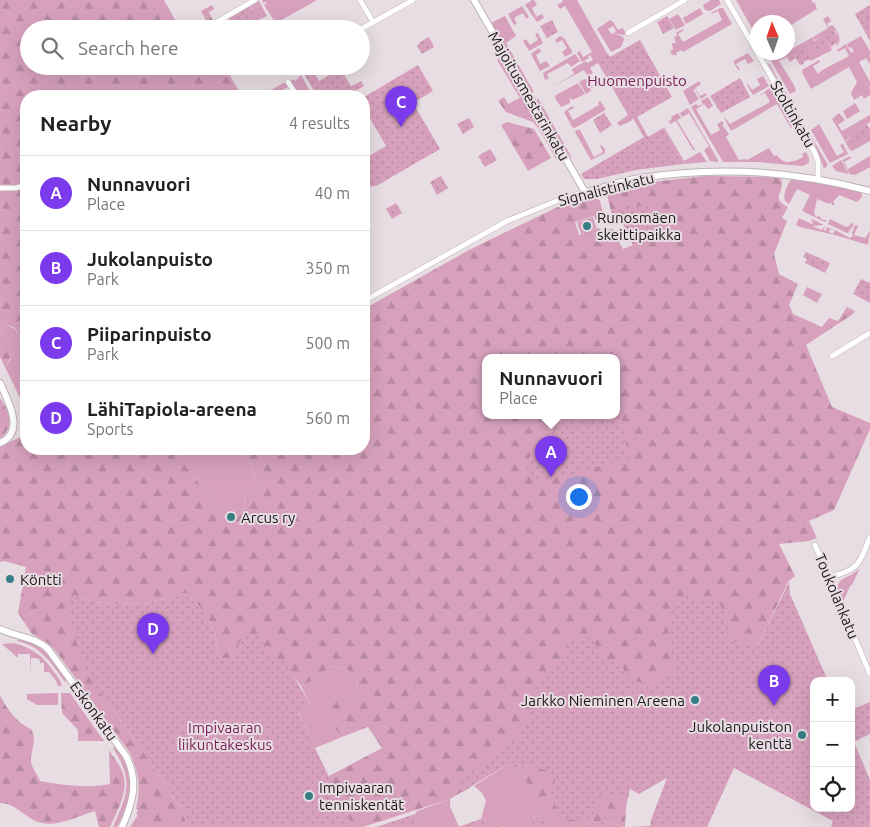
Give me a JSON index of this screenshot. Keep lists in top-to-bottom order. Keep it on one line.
{"streets":{"street":["Majoitusmestarinkatu","Stoltinkatu","Signalistinkatu","Toukolankatu","Eskonkatu"]},"crossings":[["Majoitusmestarinkatu","Signalistinkatu"],["Stoltinkatu","Signalistinkatu"]],"parks":["Huomenpuisto","Impivaaran liikuntakeskus"],"places":["Runosmäen skeittipaikka","Arcus ry","Köntti","Jarkko Nieminen Areena","Jukolanpuiston kenttä","Impivaaran tenniskentät"],"north":"top","page":{"search":"Search here","pins":["C","A","D","B"],"heading":["Nearby","4 results"],"list":[{"mark":"A","name":"Nunnavuori","note":"Place","value":"40 m"},{"mark":"B","name":"Jukolanpuisto","note":"Park","value":"350 m"},{"mark":"C","name":"Piiparinpuisto","note":"Park","value":"500 m"},{"mark":"D","name":"LähiTapiola-areena","note":"Sports","value":"560 m"}],"popup":["Nunnavuori","Place"],"map_buttons":["+","−"]}}
